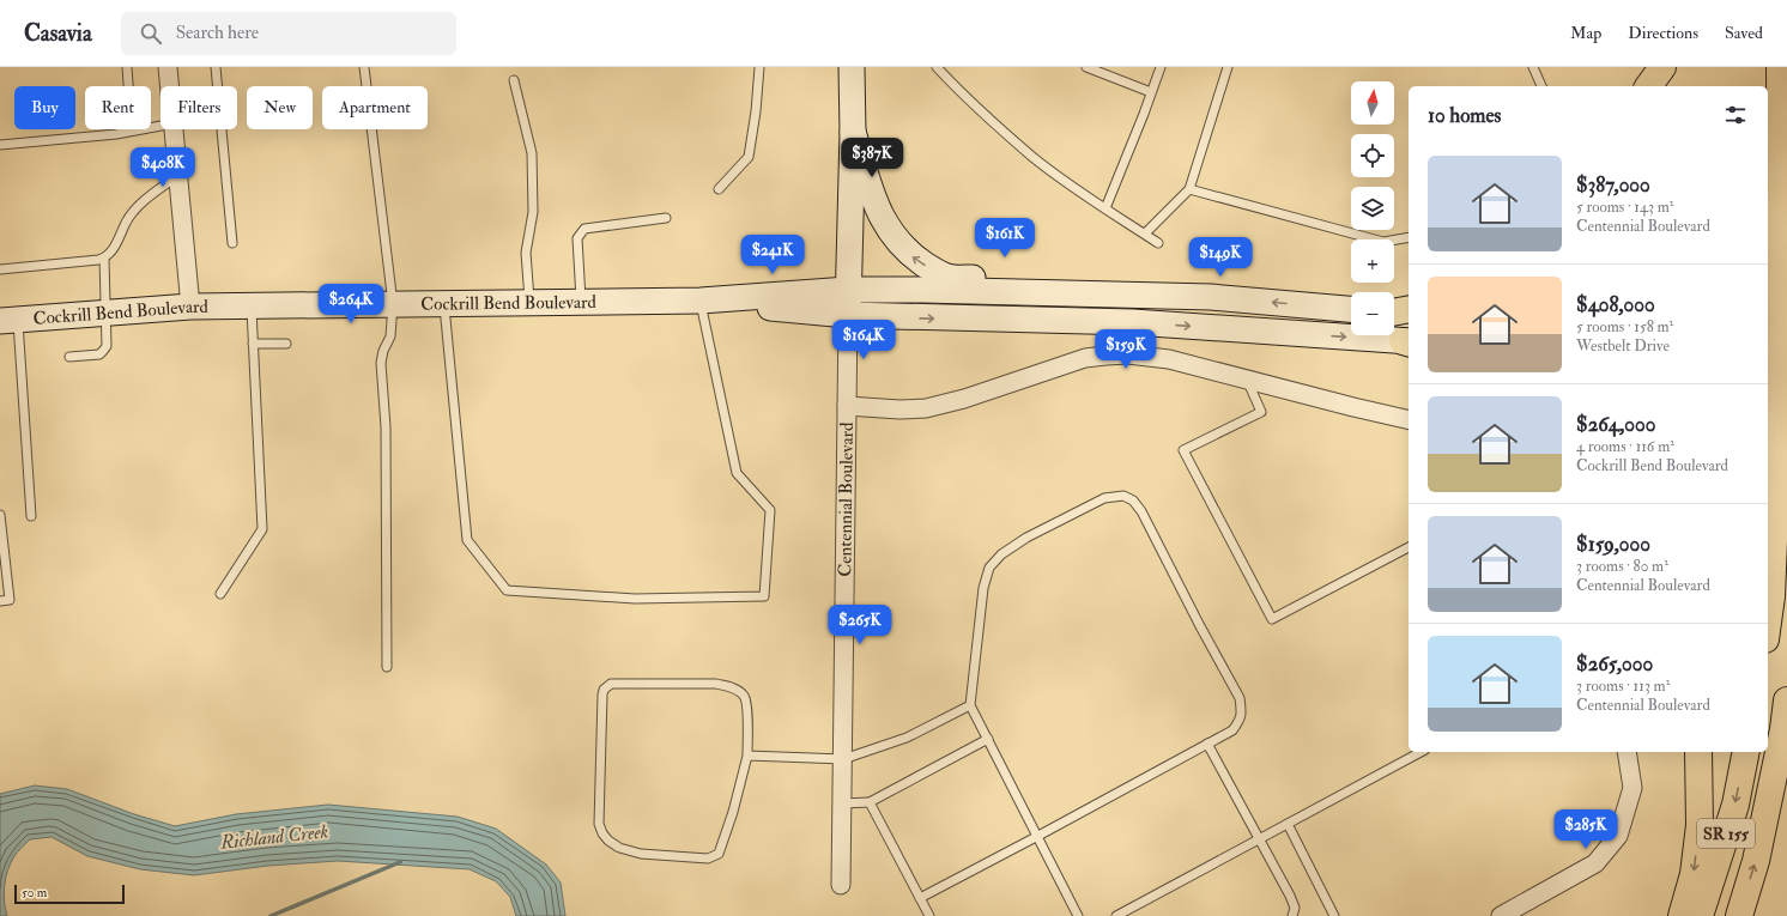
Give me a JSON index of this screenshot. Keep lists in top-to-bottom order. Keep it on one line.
{"streets":{"highway":["SR 155"],"main road":["Cockrill Bend Boulevard","Centennial Boulevard"]},"water":["Richland Creek"],"scale_bar":"50 m","north":"top","page":{"header":"Casavia","search":"Search here","nav":["Map","Directions","Saved"],"map_buttons":["+","−"],"chip":["Buy","Rent","Filters","New","Apartment"],"heading":"10 homes","price":["$387K","$408K","$161K","$241K","$149K","$264K","$164K","$159K","$265K","$285K"],"list":[{"name":"$387,000","note":"5 rooms · 143 m² · Centennial Boulevard"},{"name":"$408,000","note":"5 rooms · 158 m² · Westbelt Drive"},{"name":"$264,000","note":"4 rooms · 116 m² · Cockrill Bend Boulevard"},{"name":"$159,000","note":"3 rooms · 80 m² · Centennial Boulevard"},{"name":"$265,000","note":"3 rooms · 113 m² · Centennial Boulevard"}],"scale":"50 m"}}
